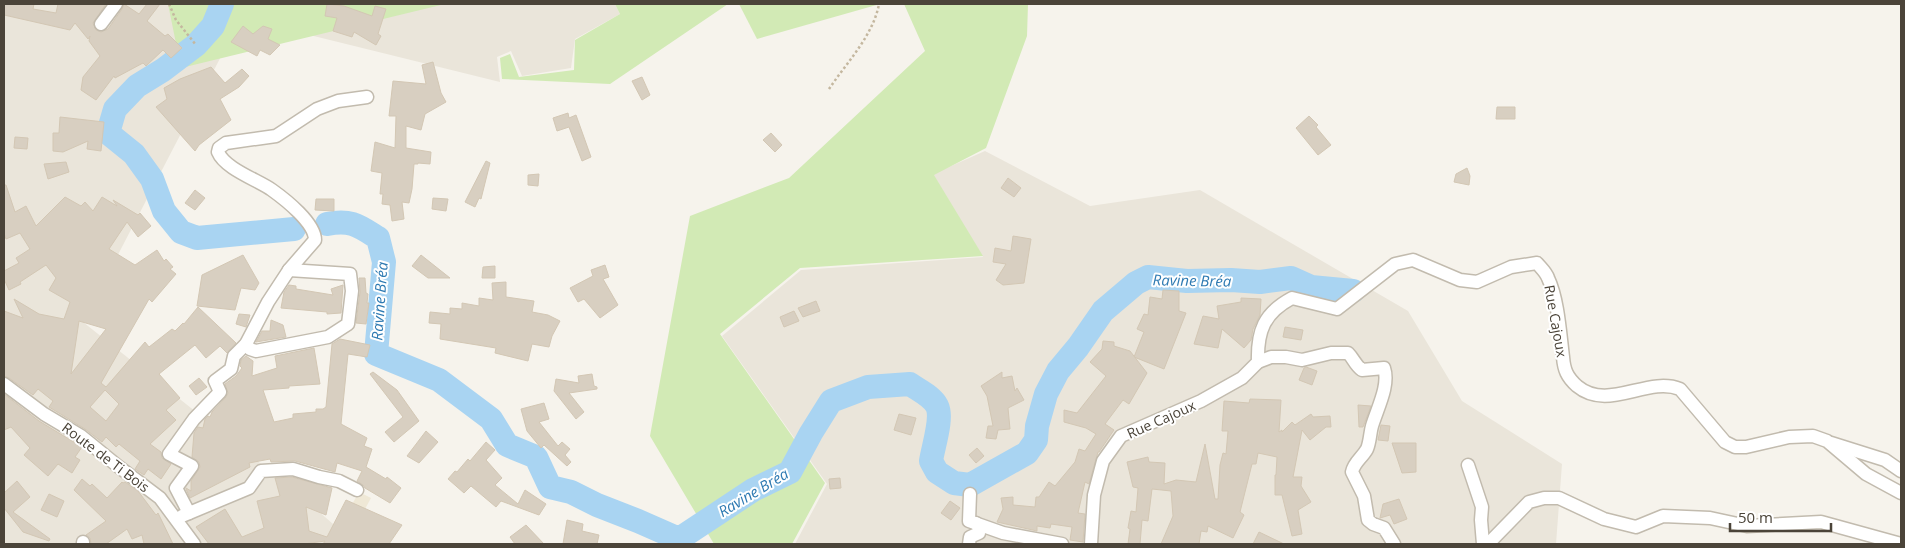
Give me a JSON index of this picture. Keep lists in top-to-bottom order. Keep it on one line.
{"streets":{"street":["Rue Cajoux","Route de Ti Bois"]},"water":["Ravine Bréa"],"scale_bar":"50 m"}
